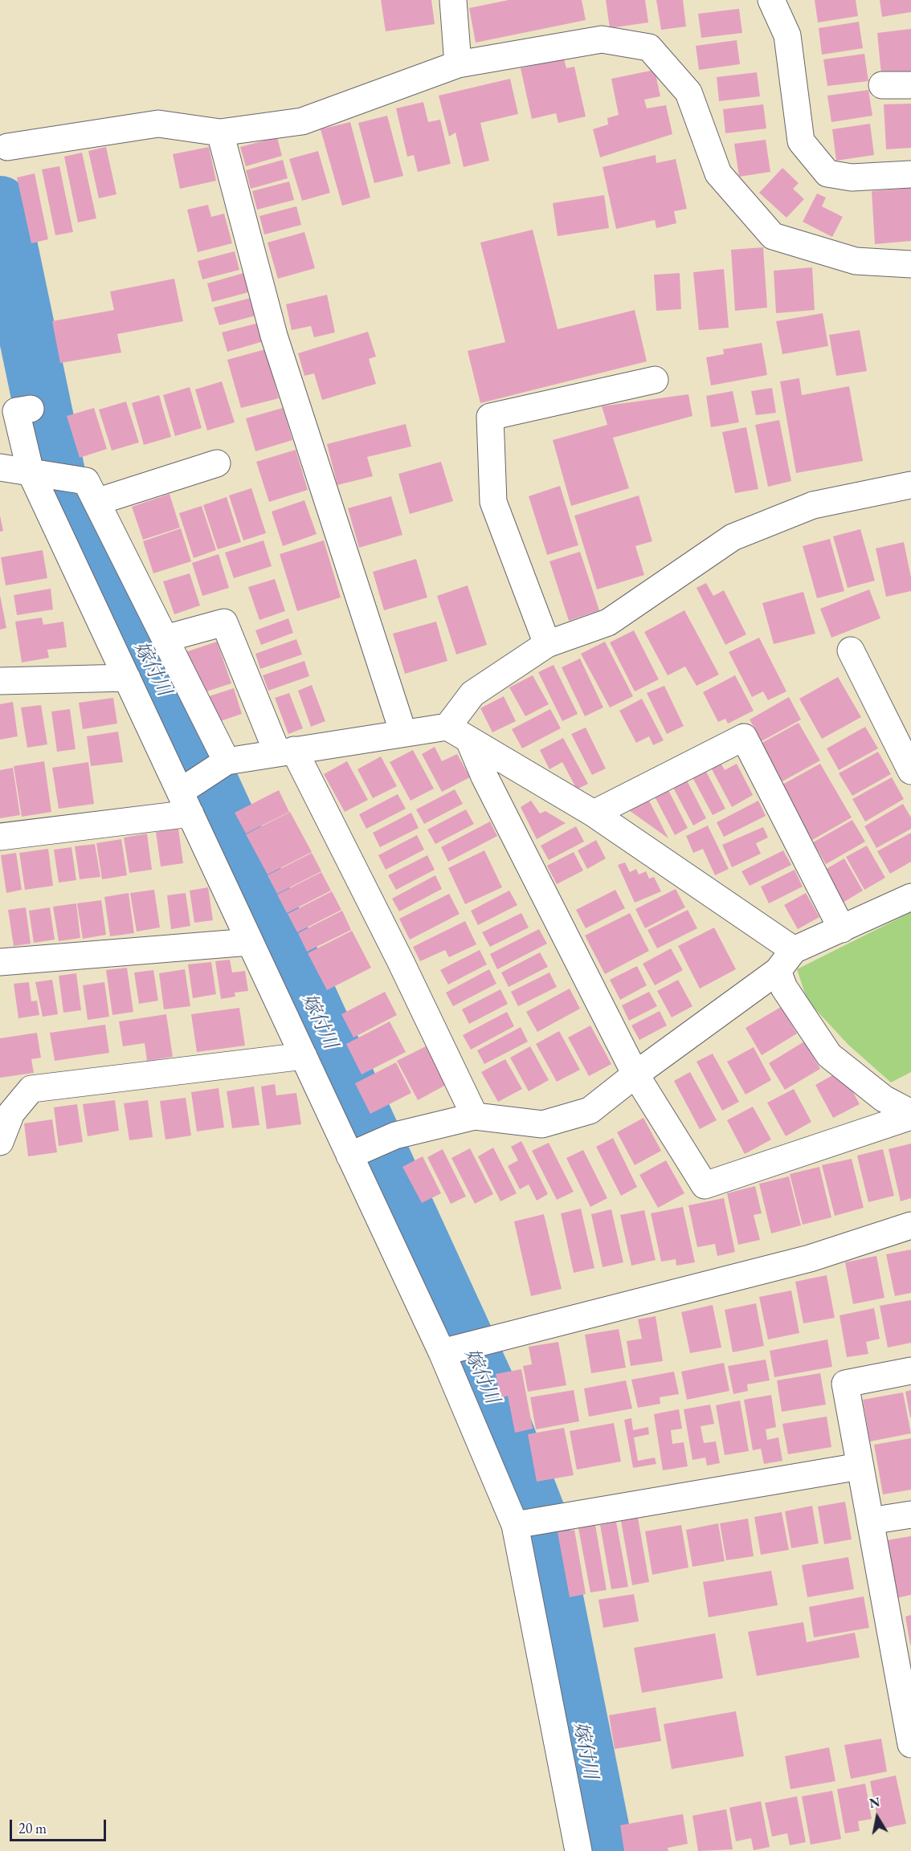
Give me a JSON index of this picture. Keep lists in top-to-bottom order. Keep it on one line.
{"water":["嫁付川"],"scale_bar":"20 m","north":"top"}
